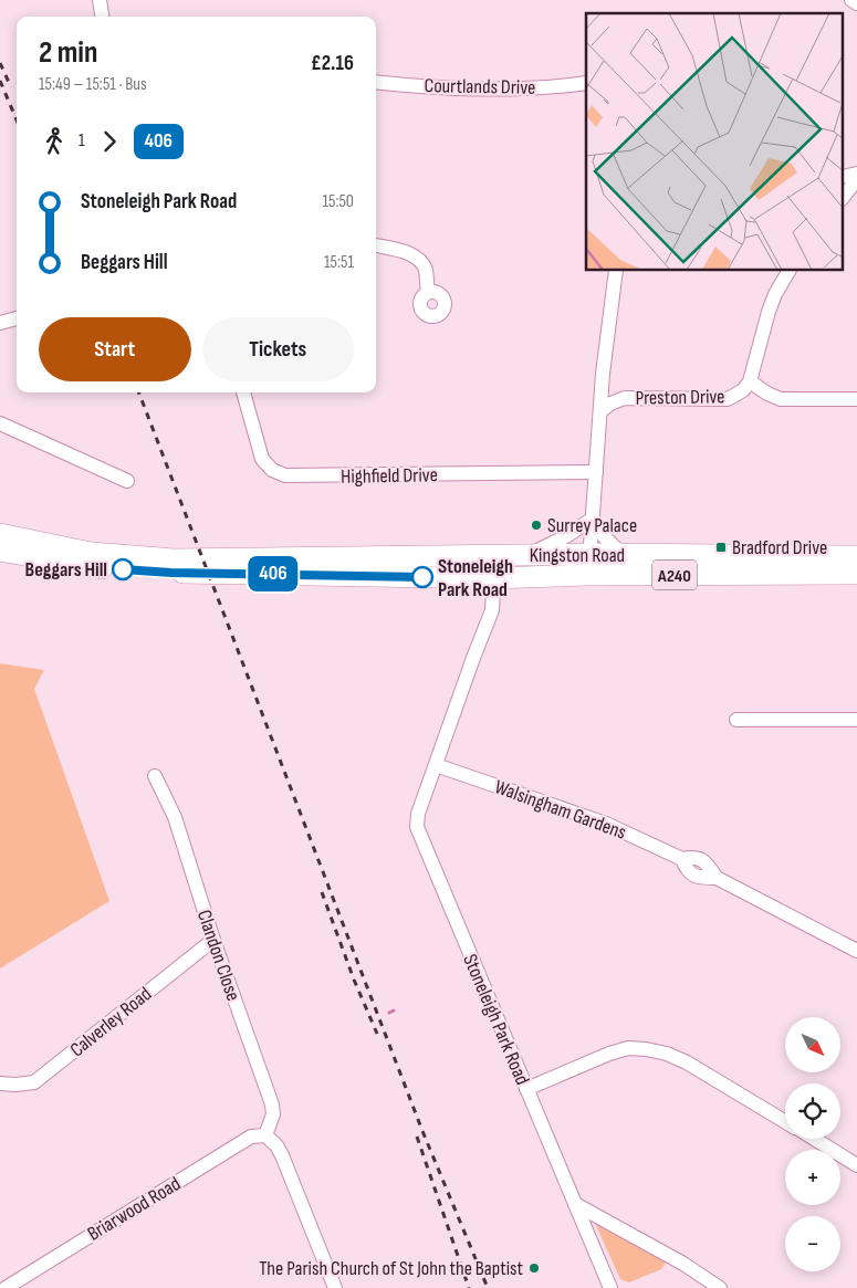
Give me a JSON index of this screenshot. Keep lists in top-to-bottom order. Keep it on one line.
{"streets":{"highway":["Kingston Road","A240"],"street":["Courtlands Drive","Preston Drive","Highfield Drive","Walsingham Gardens","Clandon Close","Stoneleigh Park Road","Calverley Road","Briarwood Road"]},"crossings":[["Kingston Road","Stoneleigh Park Road"],["Walsingham Gardens","Stoneleigh Park Road"],["Clandon Close","Calverley Road"],["Clandon Close","Briarwood Road"]],"places":{"other":["Surrey Palace","Beggars Hill","Stoneleigh Park Road","The Parish Church of St John the Baptist"],"transit":["Bradford Drive"]},"lines":["bus line 406"],"north":"bottom right","page":{"on_map":"406","heading":["2 min","15:49 – 15:51 · Bus","£2.16"],"legs":["1","406"],"list":[{"name":"Stoneleigh Park Road","value":"15:50"},{"name":"Beggars Hill","value":"15:51"}],"buttons":["Start","Tickets"],"map_buttons":["+","−"]}}
